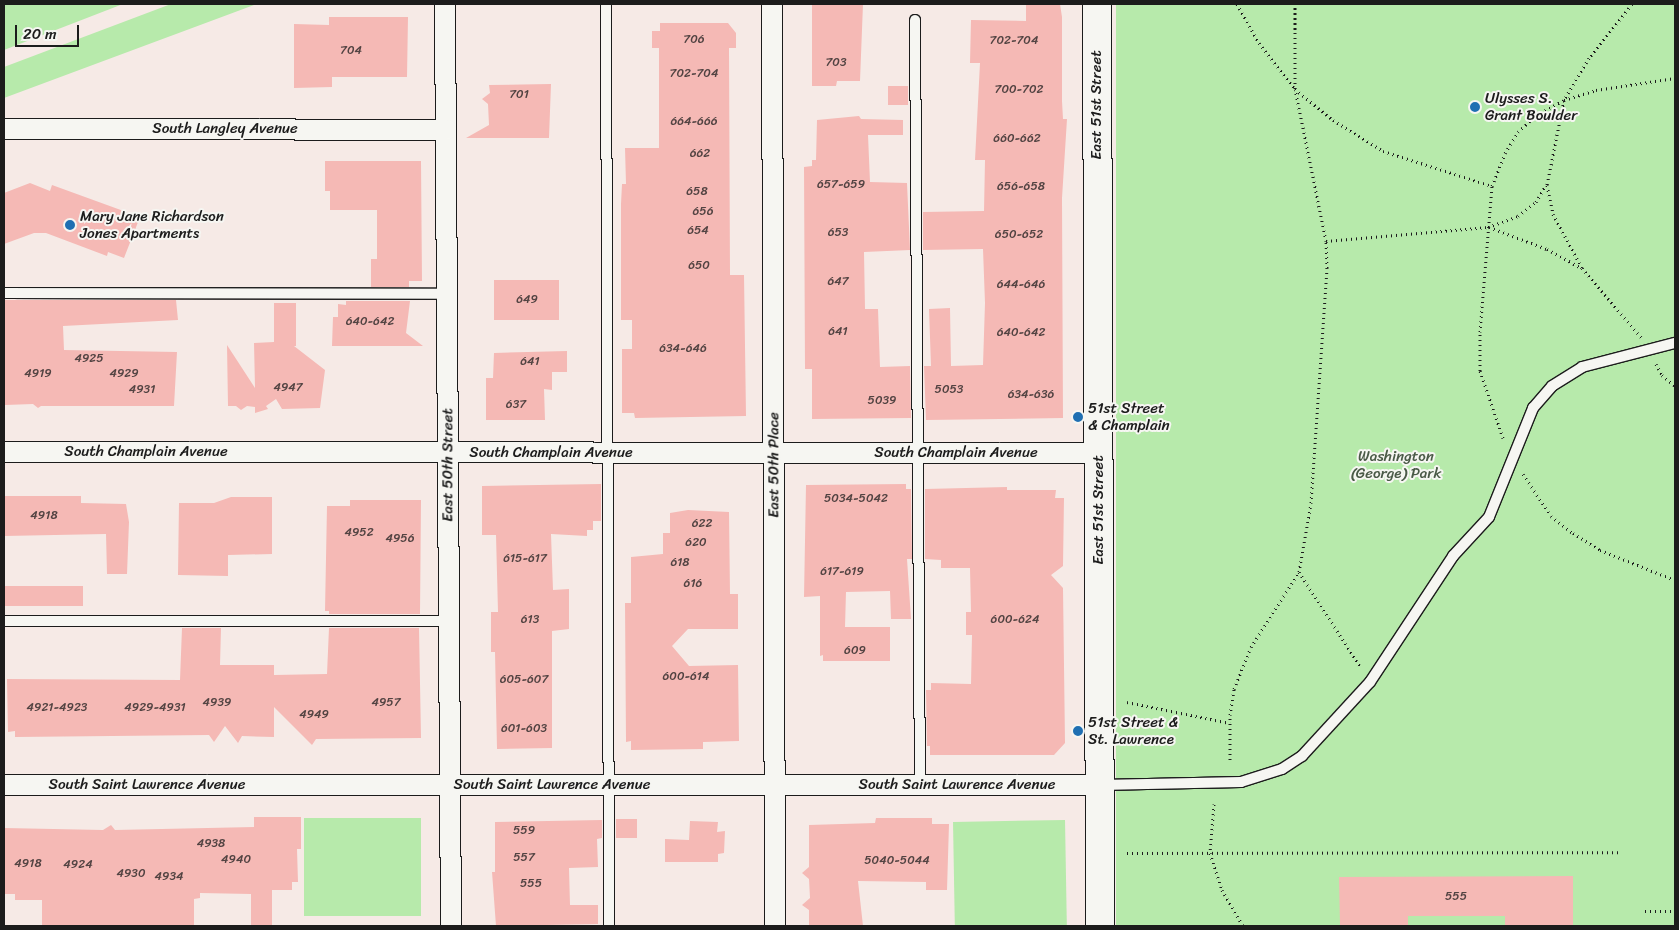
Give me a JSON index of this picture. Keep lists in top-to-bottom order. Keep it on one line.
{"streets":{"main road":["East 51st Street"],"street":["South Langley Avenue","South Champlain Avenue","East 50th Street","East 50th Place","South Saint Lawrence Avenue"]},"crossings":[["East 51st Street","South Champlain Avenue"],["East 51st Street","South Saint Lawrence Avenue"],["South Langley Avenue","East 50th Street"],["South Champlain Avenue","East 50th Street"],["South Champlain Avenue","East 50th Place"],["East 50th Street","South Saint Lawrence Avenue"],["East 50th Place","South Saint Lawrence Avenue"]],"parks":["Washington (George) Park"],"places":["Ulysses S. Grant Boulder","Mary Jane Richardson Jones Apartments","51st Street & Champlain","51st Street & St. Lawrence"],"house_numbers":["706","702-704","704","703","702-704","700-702","701","664-666","660-662","662","657-659","656-658","658","656","654","653","650-652","650","647","644-646","649","640-642","641","640-642","634-646","4925","641","4919","4929","4947","4931","5053","634-636","5039","637","5034-5042","4918","622","4952","4956","620","615-617","618","617-619","616","613","600-624","609","600-614","605-607","4939","4957","4921-4923","4929-4931","4949","601-603","559","4938","557","4940","5040-5044","4918","4924","4930","4934","555","555"],"scale_bar":"20 m"}
